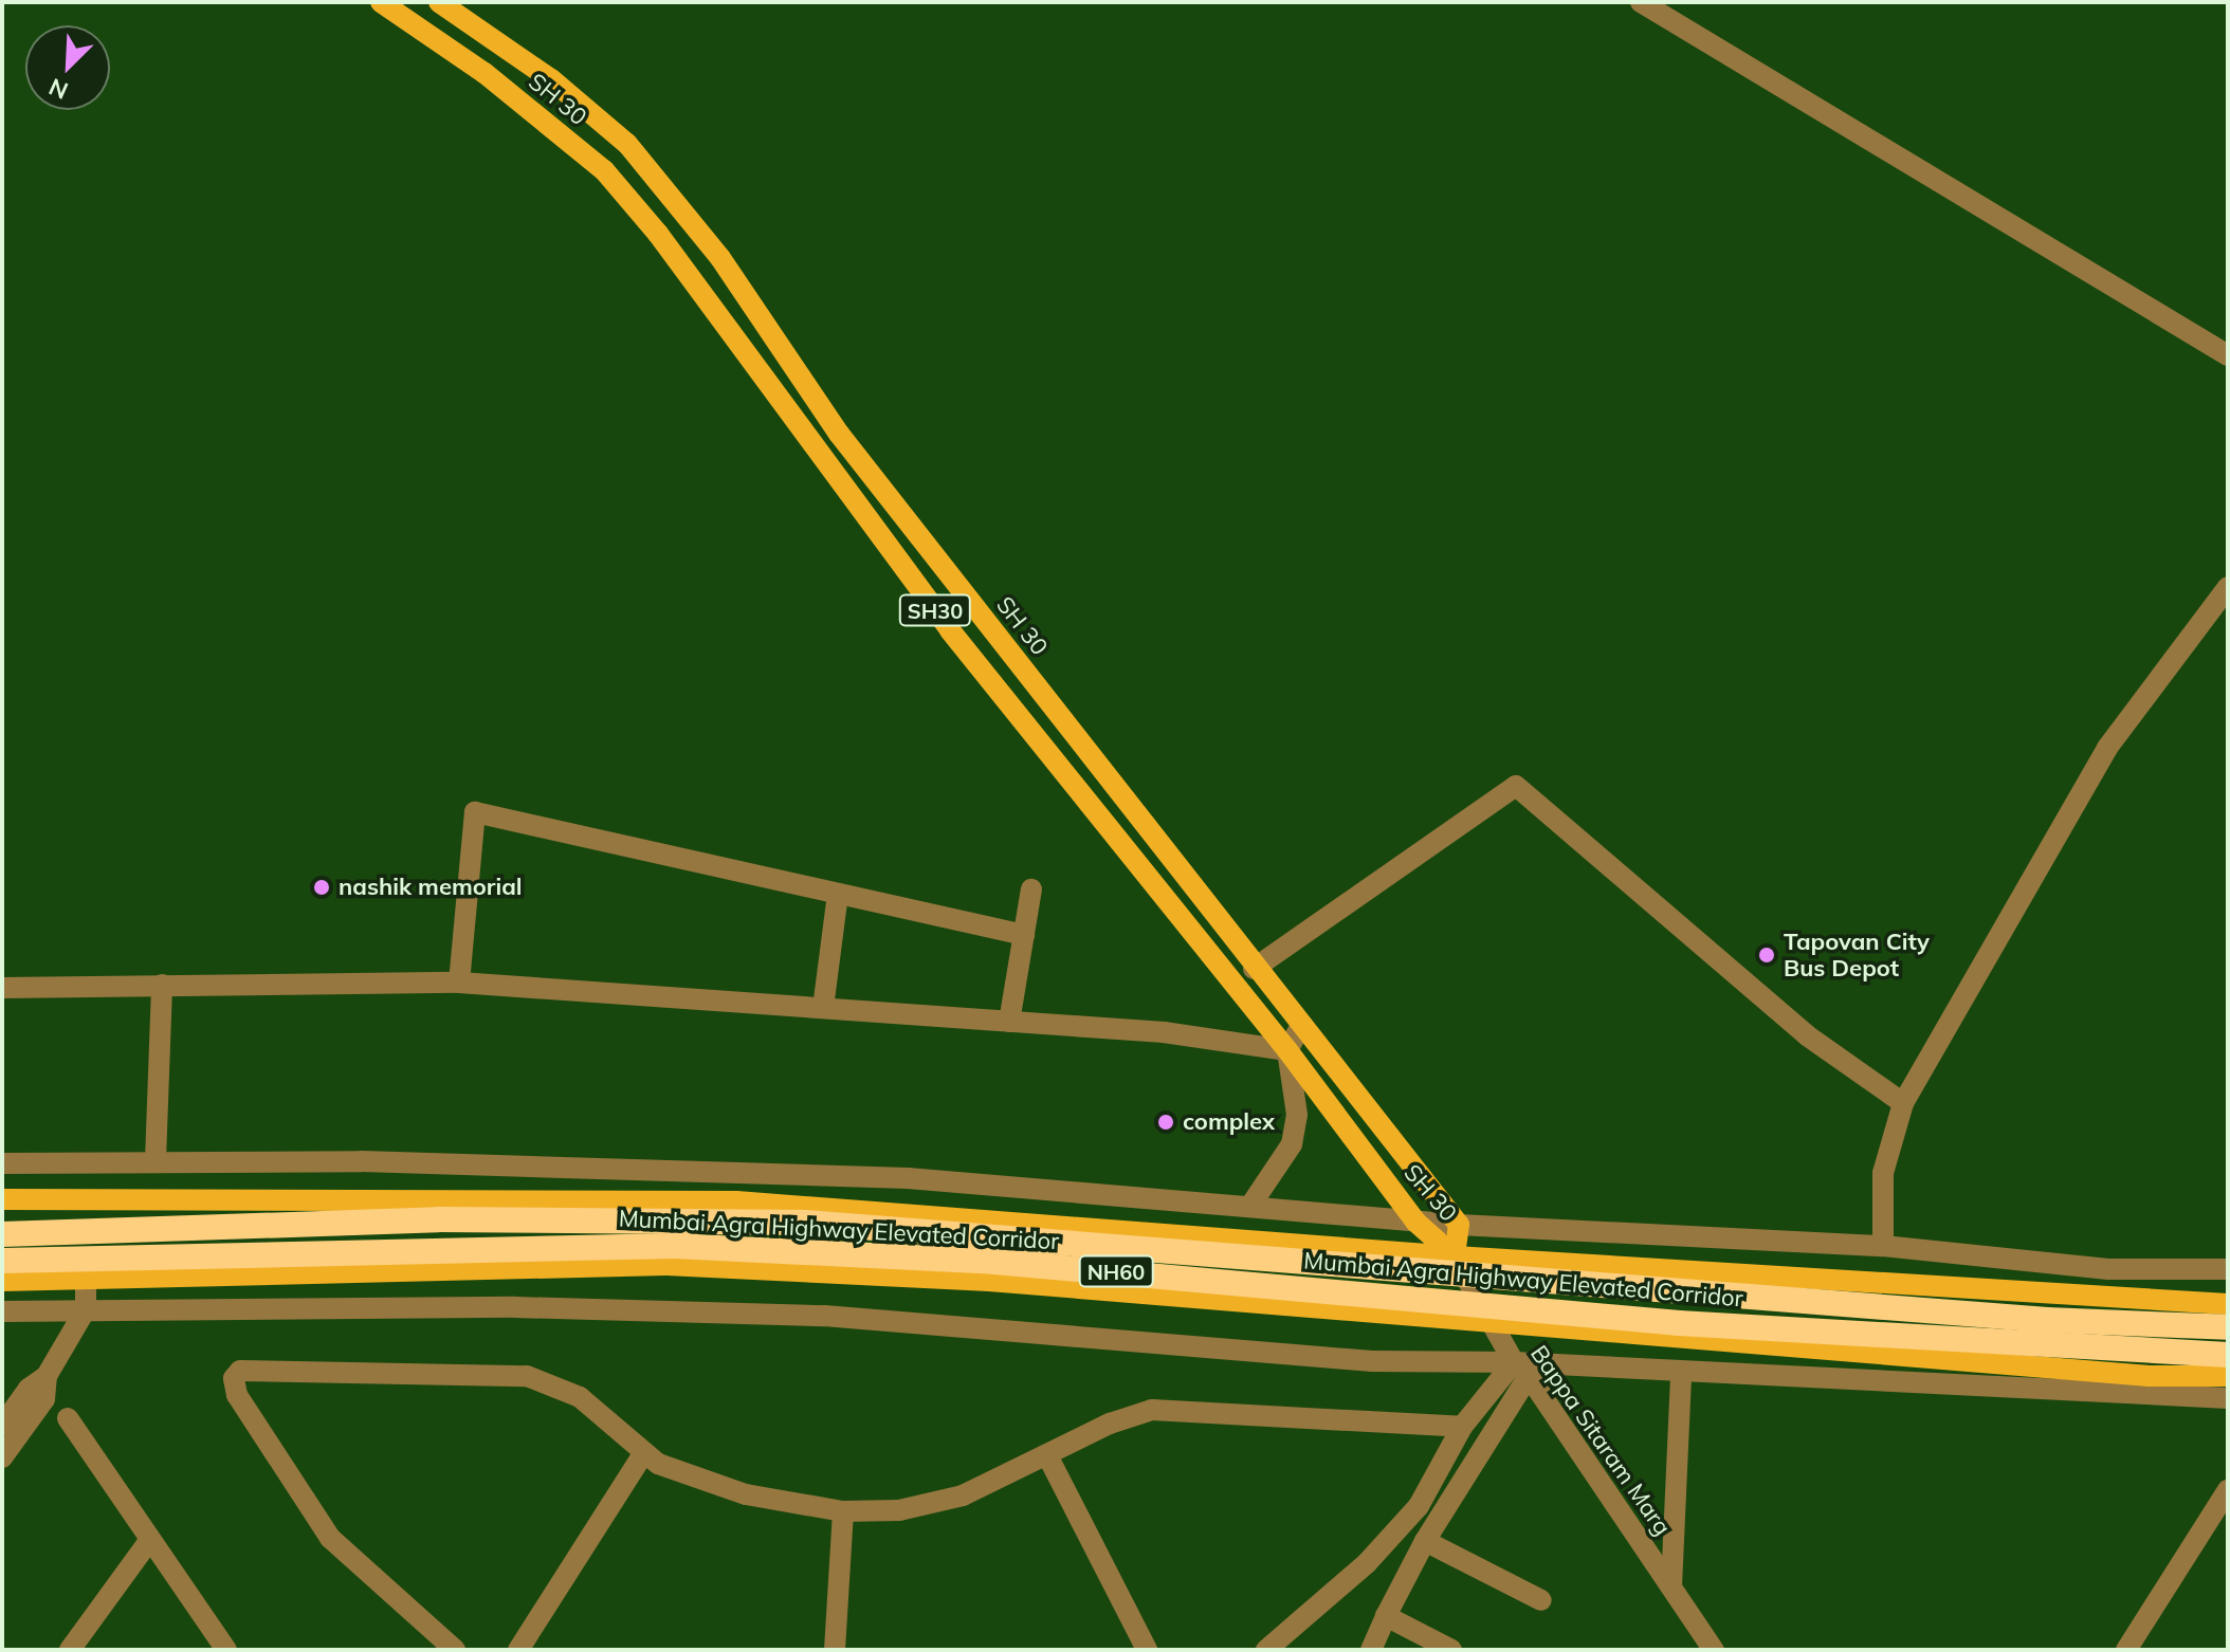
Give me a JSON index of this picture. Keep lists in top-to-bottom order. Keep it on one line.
{"streets":{"highway":["Mumbai Agra Highway Elevated Corridor","NH60"],"main road":["SH 30","SH30"],"street":["Bappa Sitaram Marg"]},"crossings":[["SH 30","Bappa Sitaram Marg"]],"places":["nashik memorial","Tapovan City Bus Depot","complex"],"north":"bottom left"}
